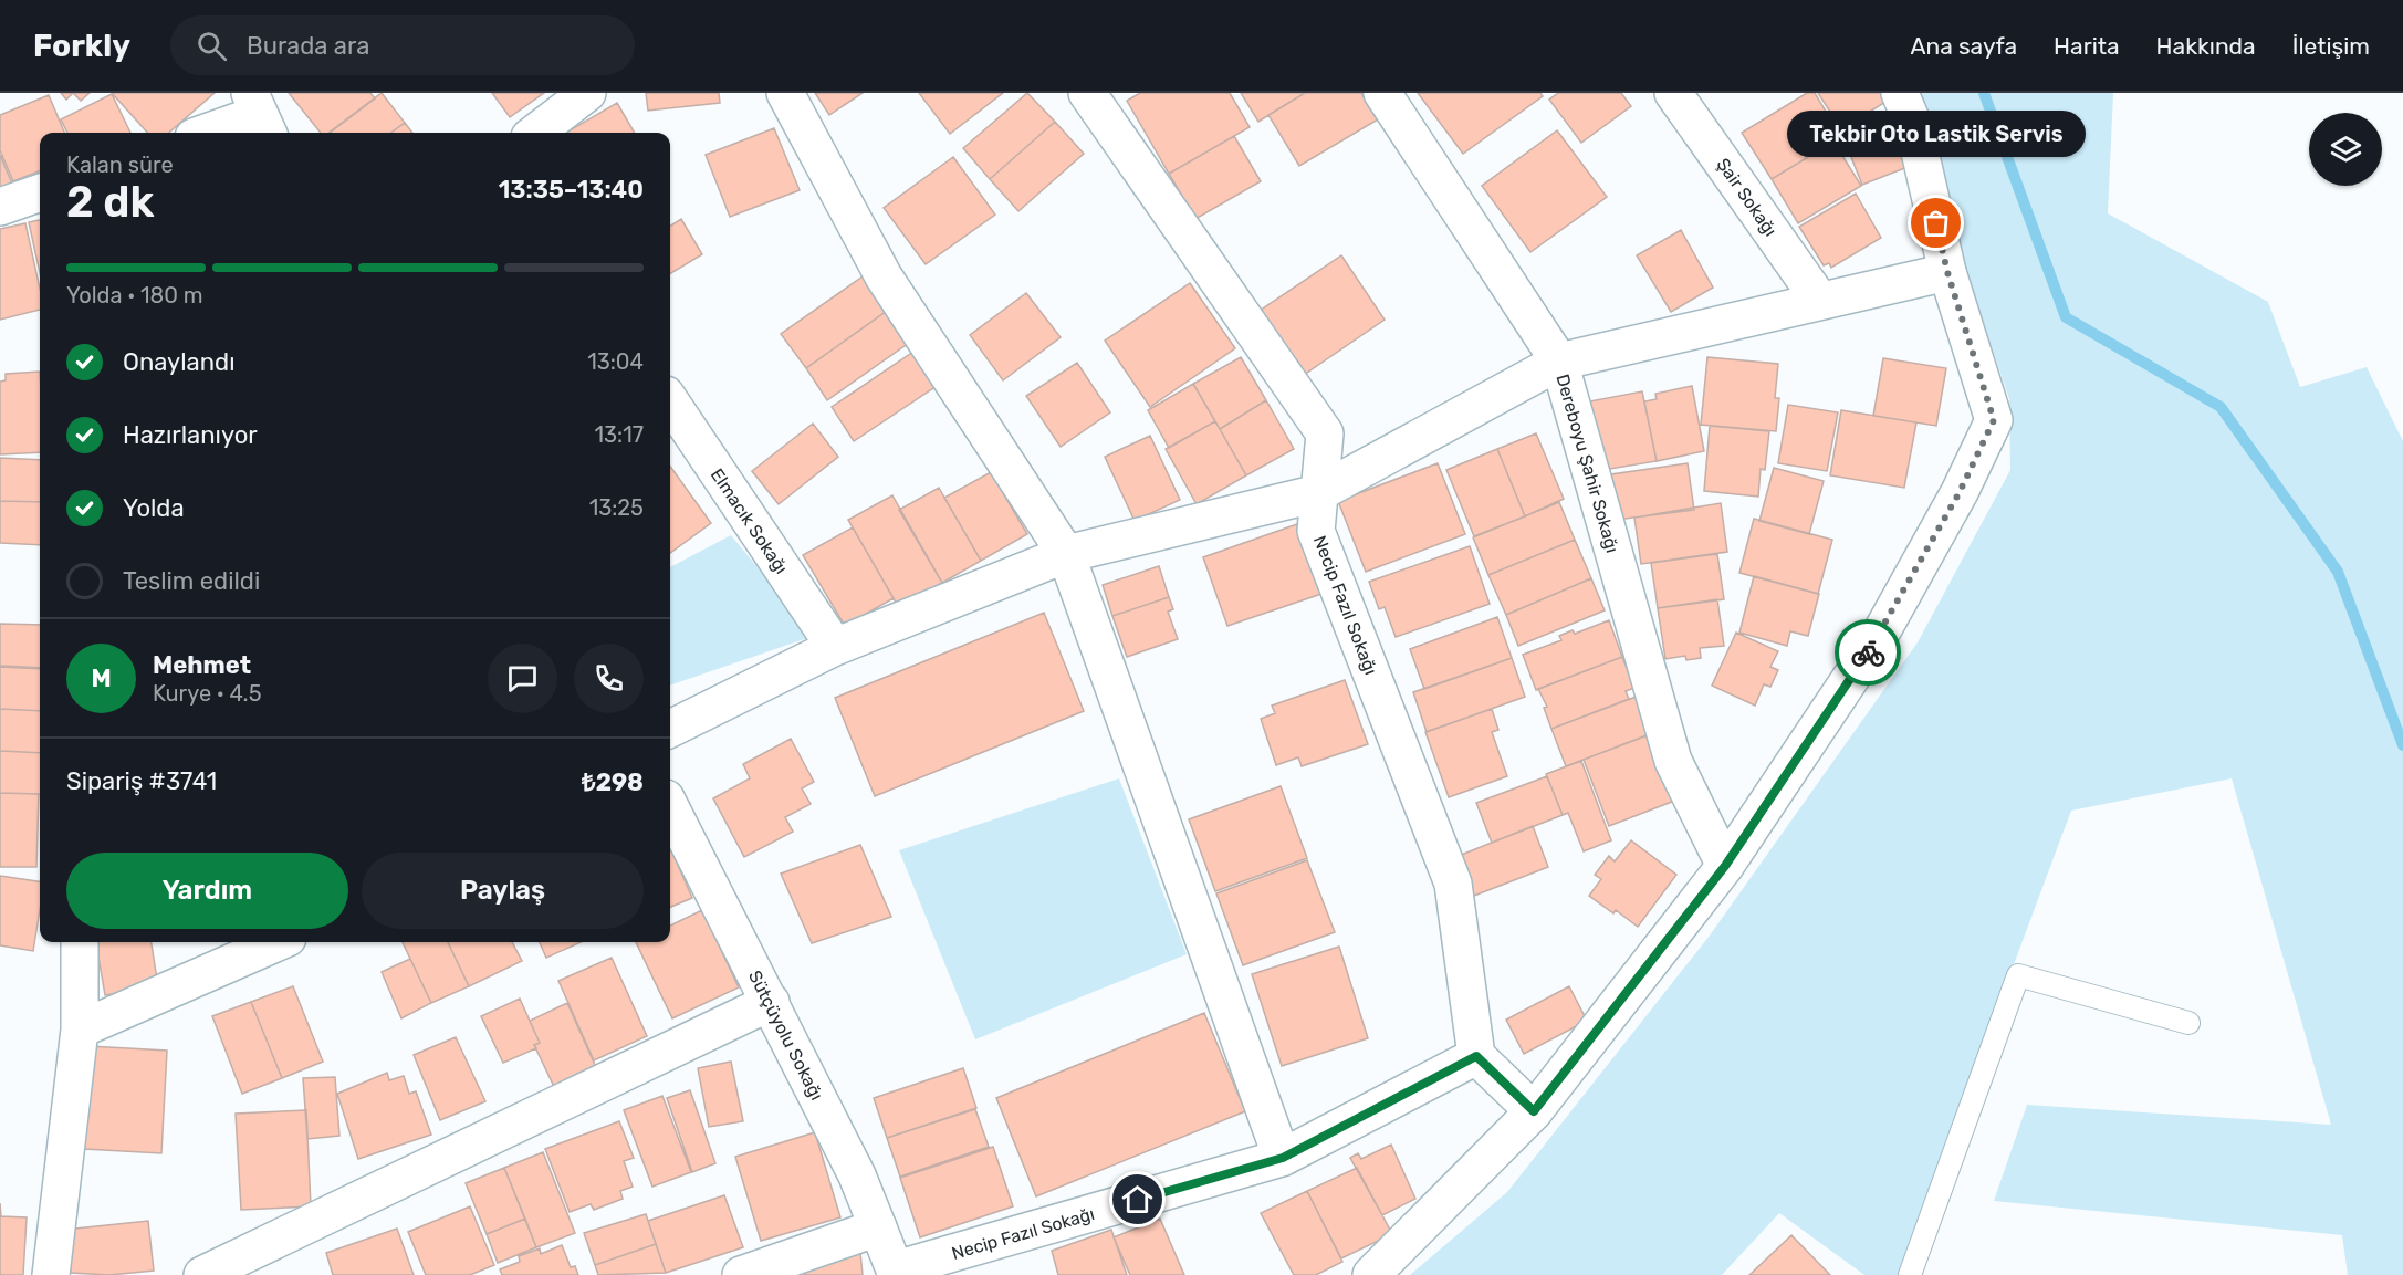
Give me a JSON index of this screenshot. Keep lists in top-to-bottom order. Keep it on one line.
{"streets":{"street":["Şair Sokağı","Dereboyu Şahir Sokağı","Elmacık Sokağı","Necip Fazıl Sokağı","Sütçüyolu Sokağı"]},"crossings":[["Necip Fazıl Sokağı","Sütçüyolu Sokağı"]],"places":["Tekbir Oto Lastik Servis"],"page":{"header":"Forkly","search":"Burada ara","nav":["Ana sayfa","Harita","Hakkında","İletişim"],"bubble":"Tekbir Oto Lastik Servis","heading":["2 dk","Kalan süre","13:35–13:40"],"panel":["Mehmet","Kurye · 4.5","Sipariş #3741","₺298"],"bar":"Yolda · 180 m","list":[["Onaylandı","13:04"],["Hazırlanıyor","13:17"],["Yolda","13:25"],"Teslim edildi"],"round":"M","buttons":["Yardım","Paylaş"]}}
